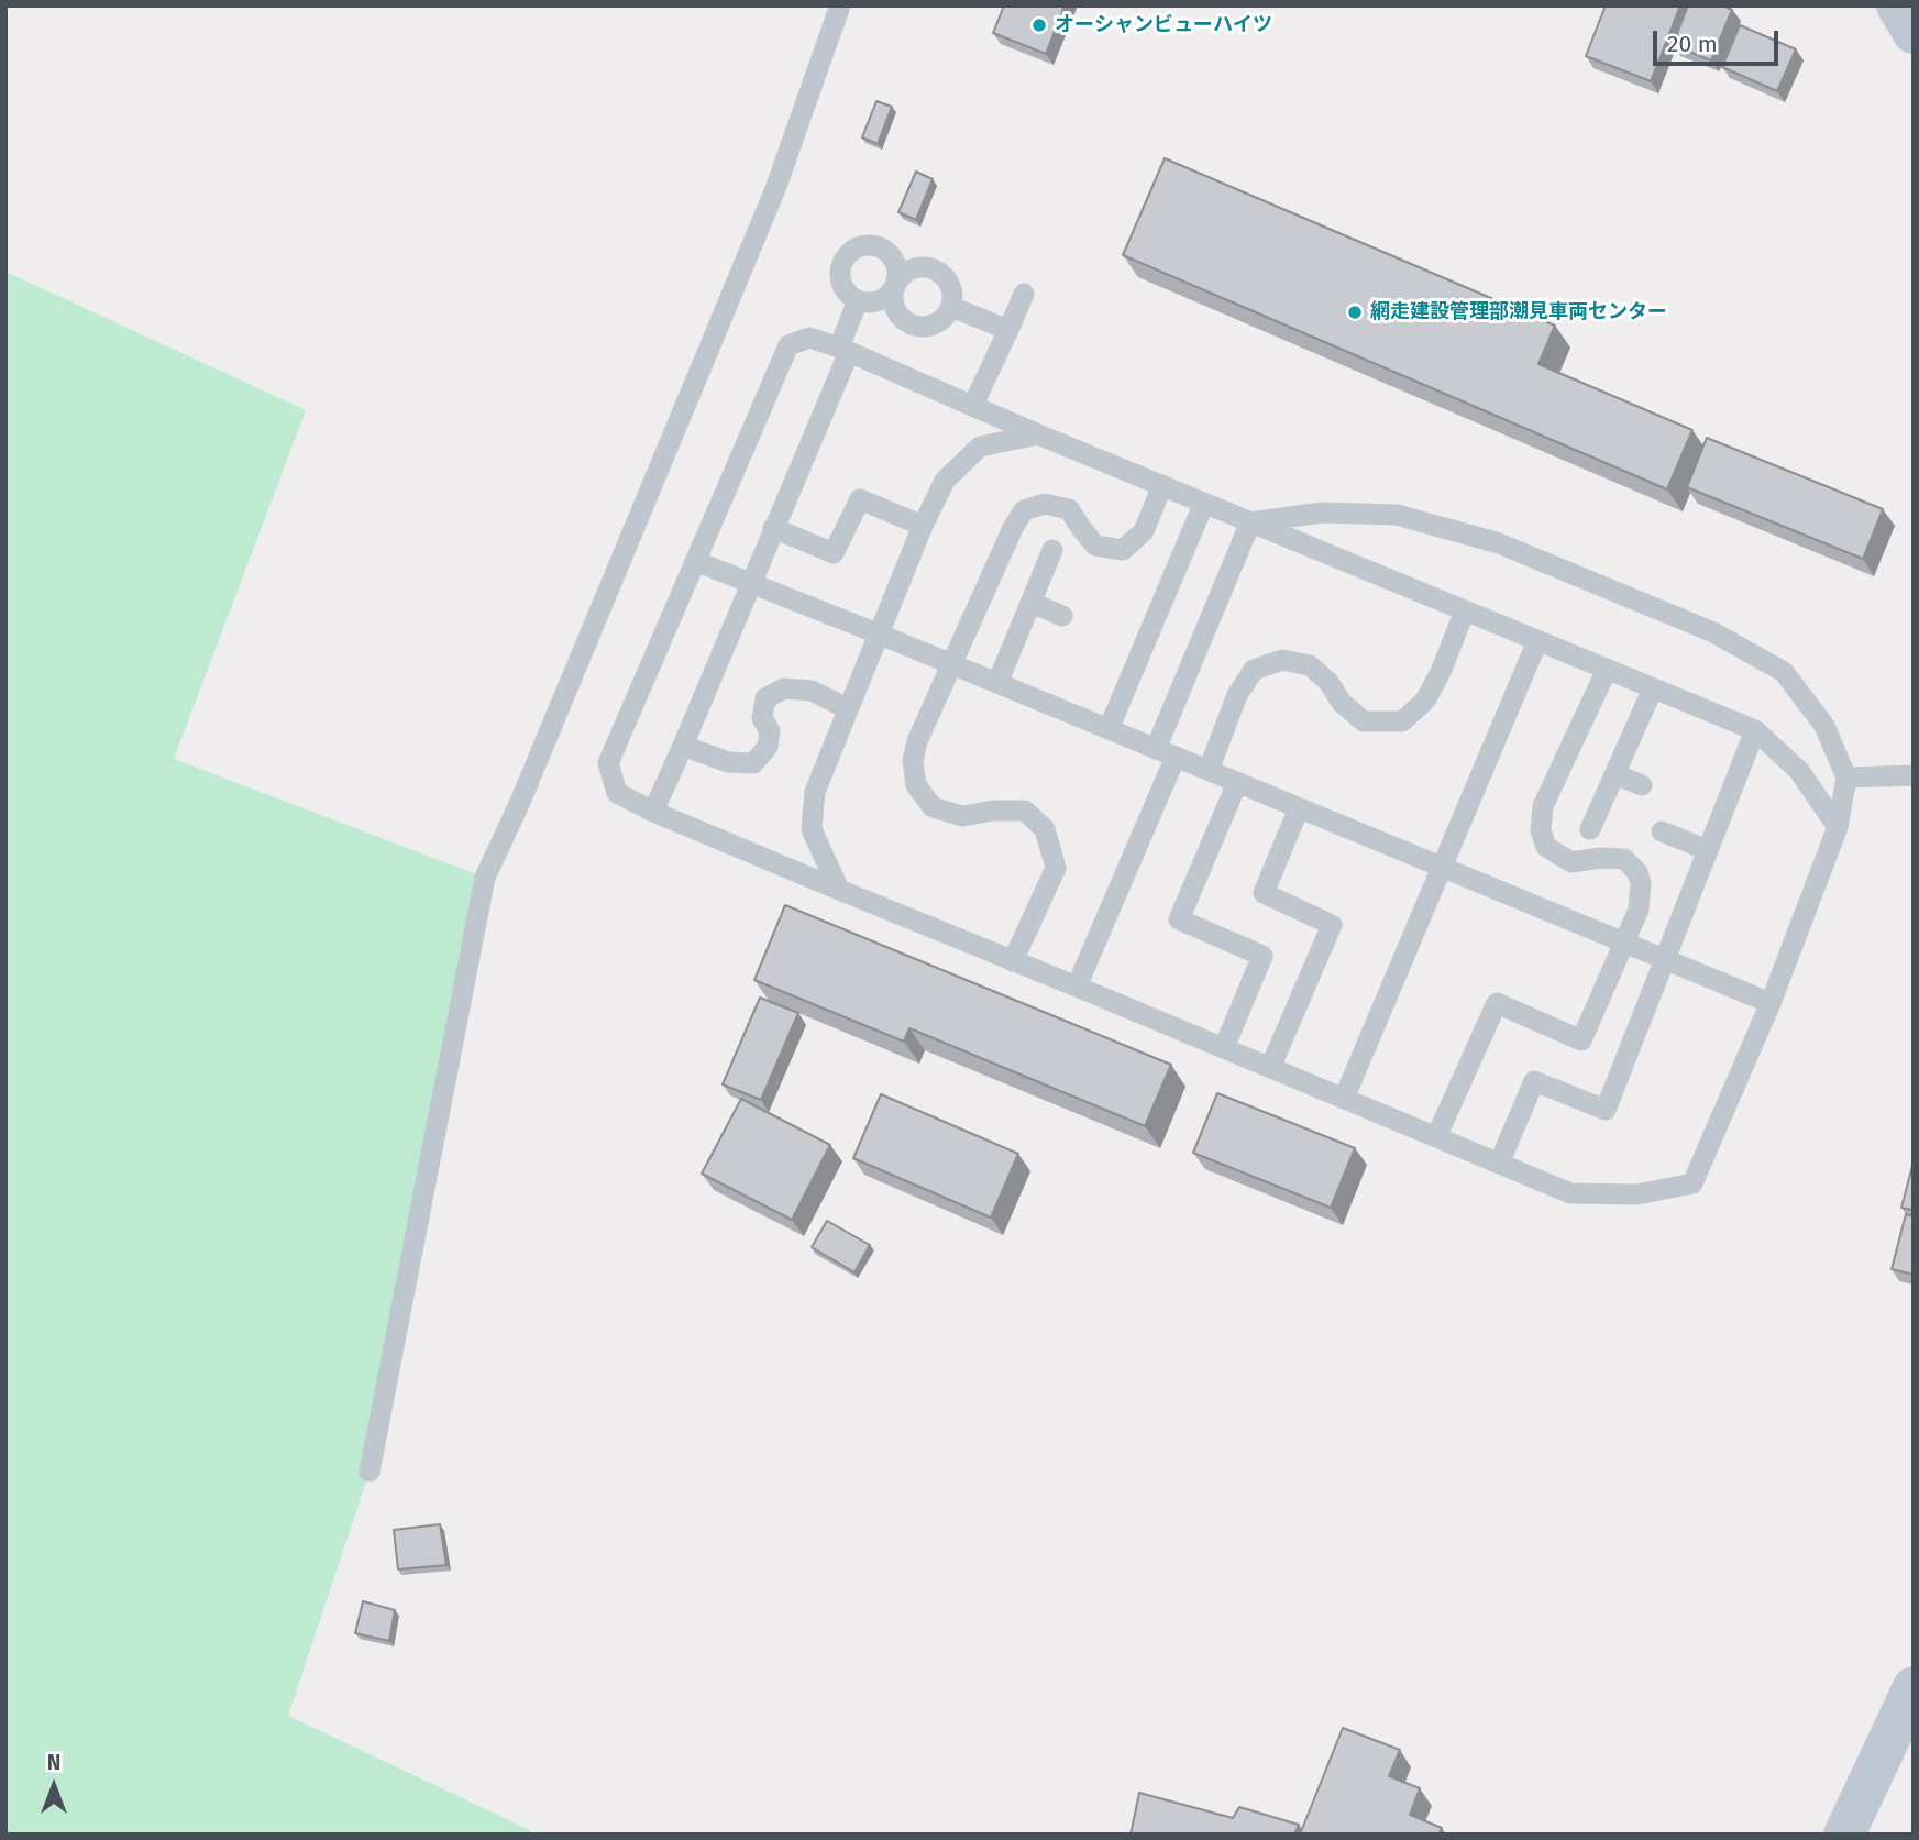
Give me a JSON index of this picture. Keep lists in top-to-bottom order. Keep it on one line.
{"places":["オーシャンビューハイツ","網走建設管理部潮見車両センター"],"scale_bar":"20 m","north":"top"}
